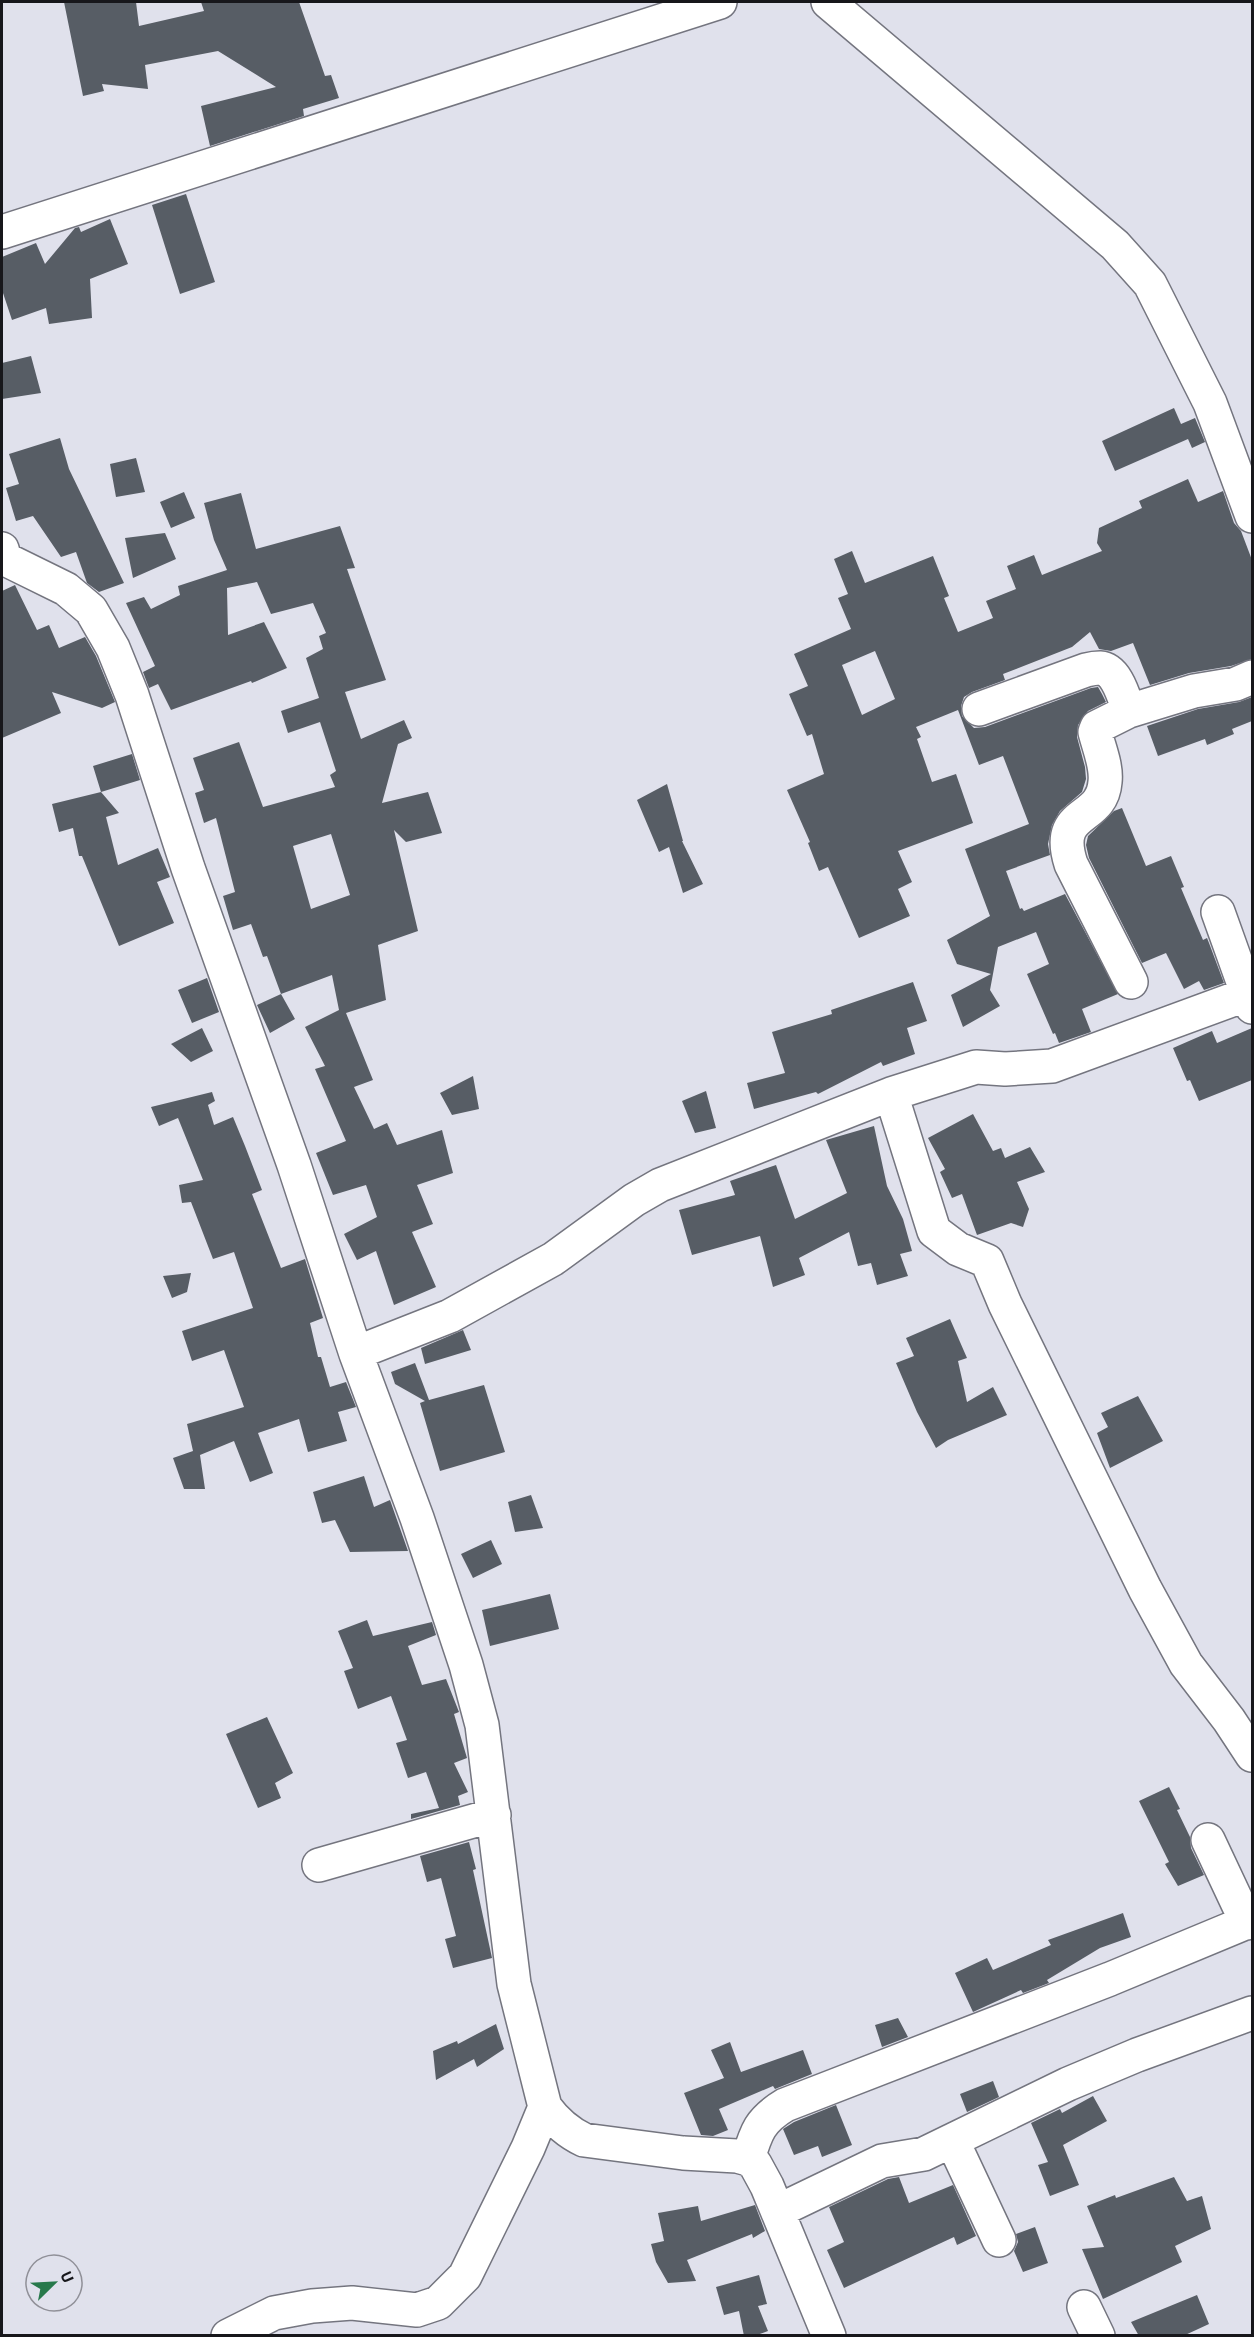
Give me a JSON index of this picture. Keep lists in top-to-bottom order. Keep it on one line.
{"north":"top right"}
